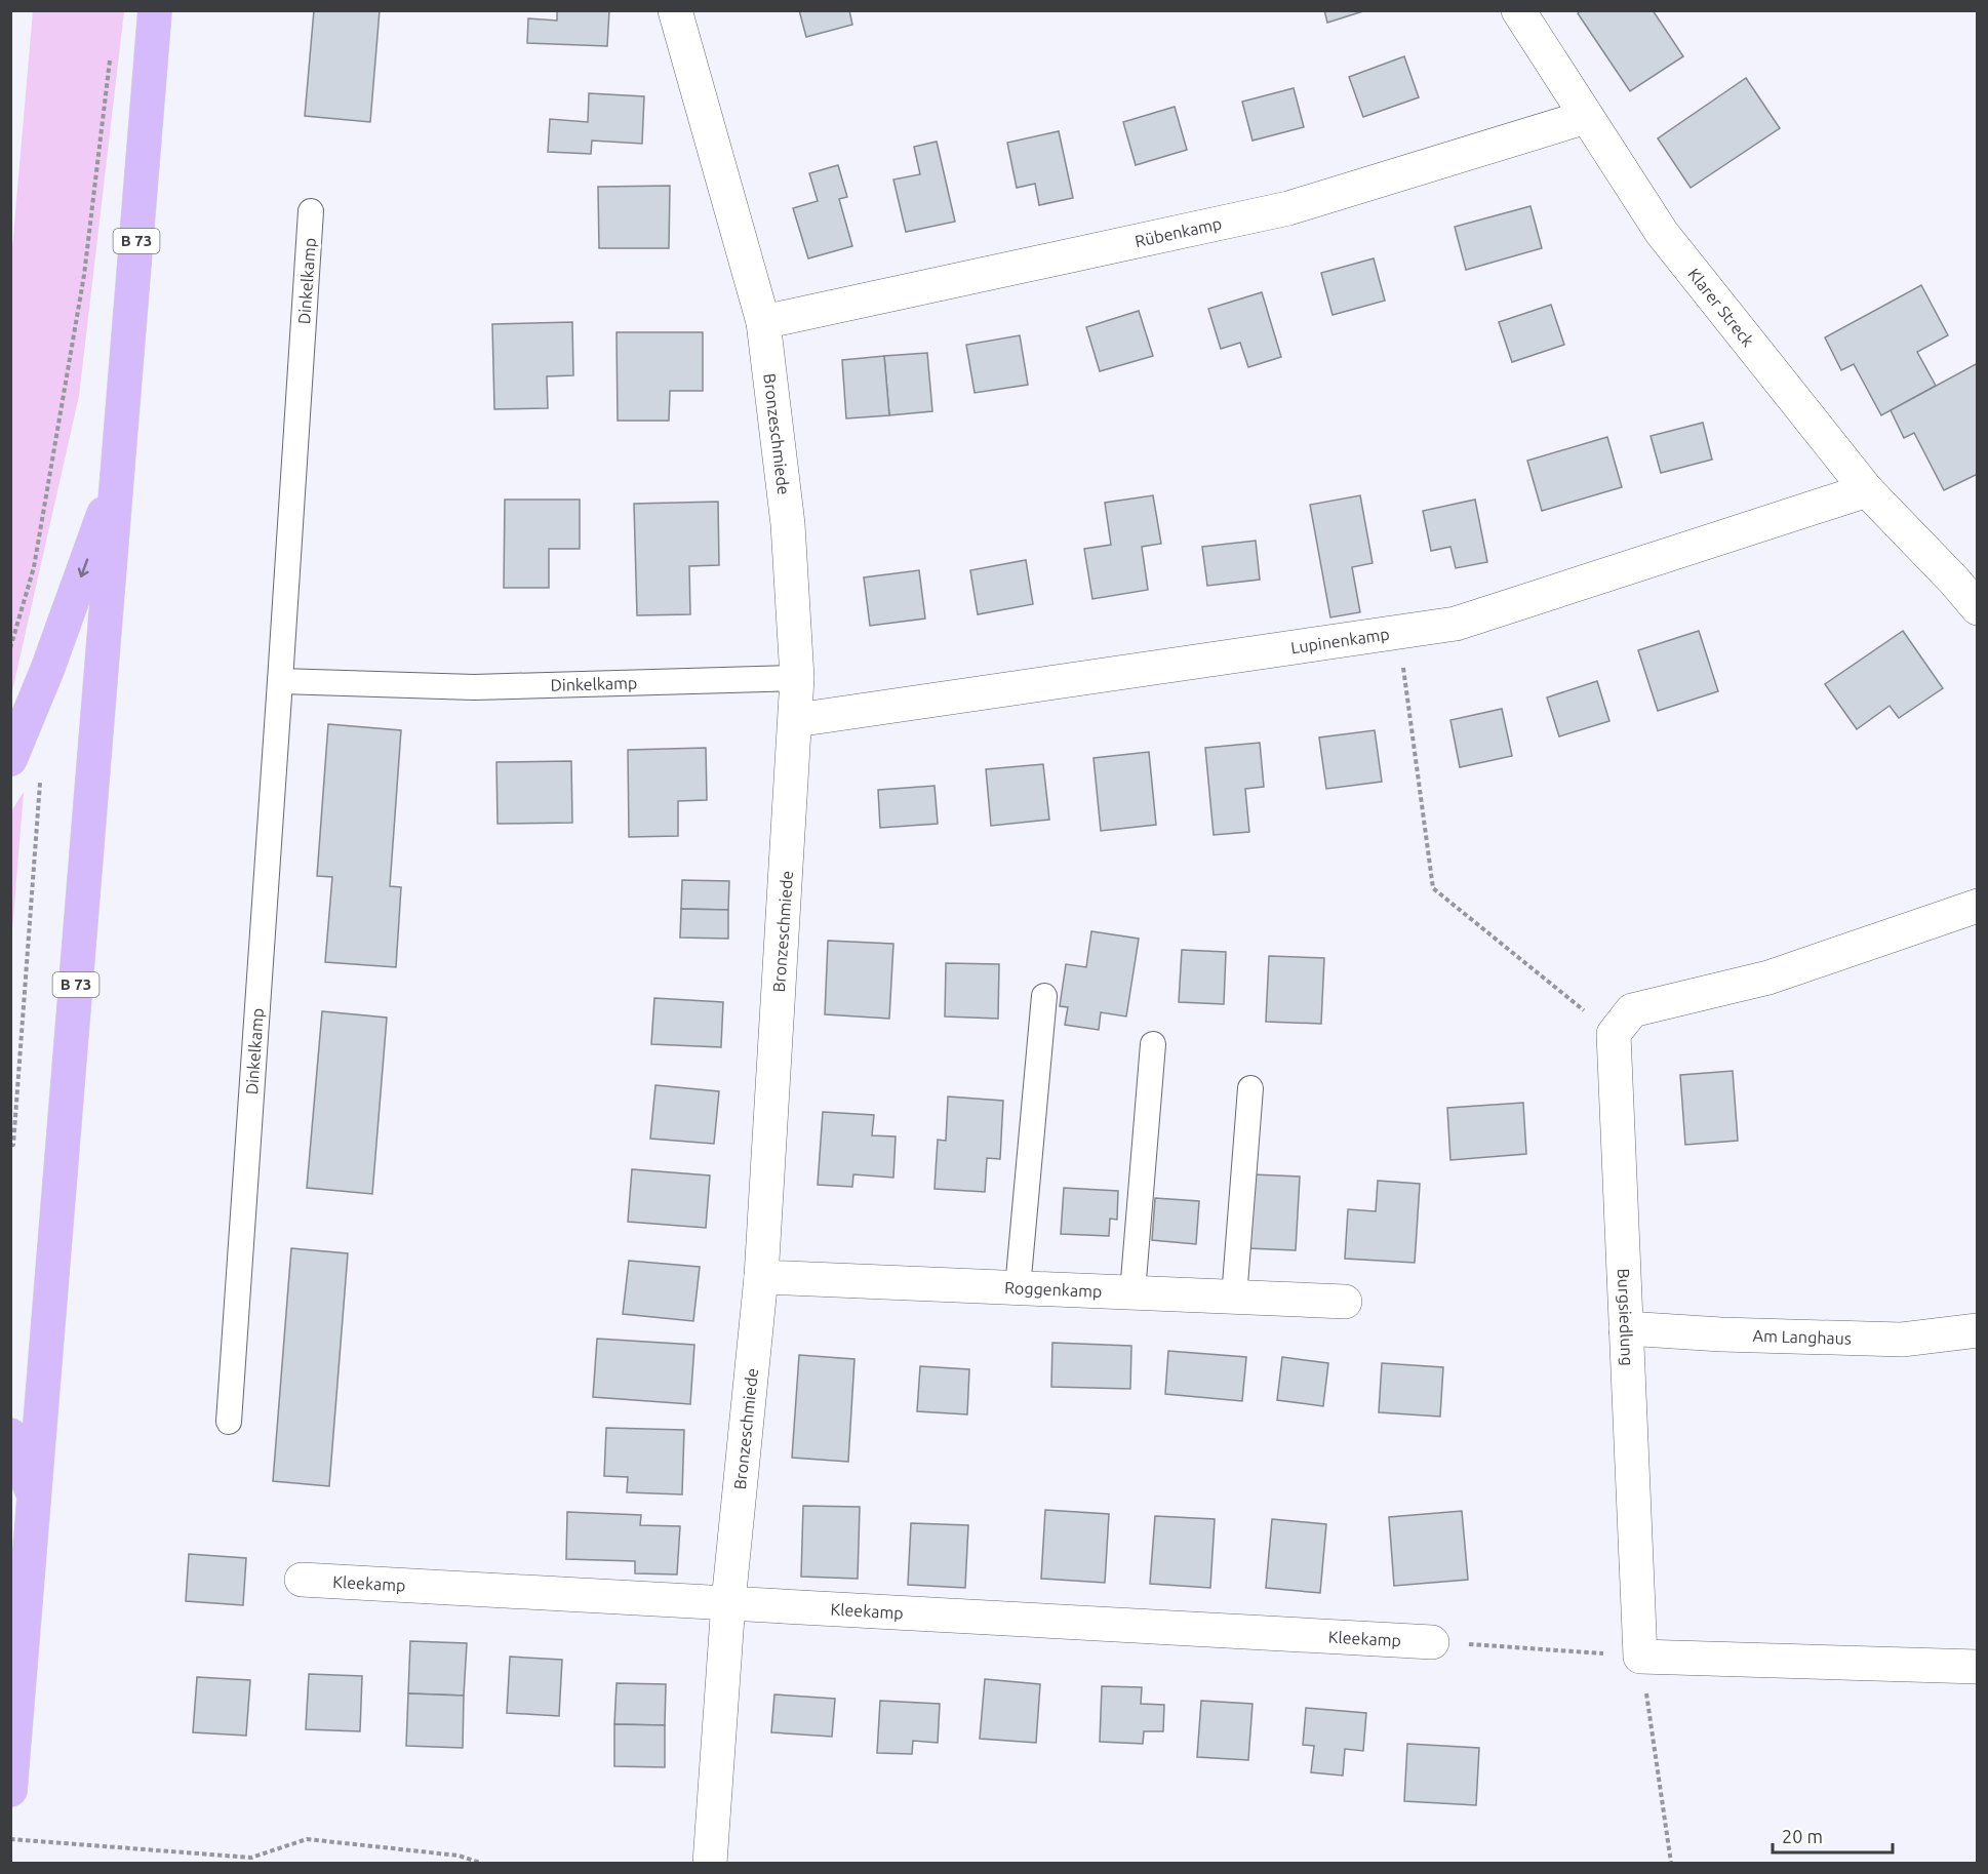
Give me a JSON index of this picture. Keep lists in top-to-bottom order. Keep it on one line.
{"streets":{"main road":["B 73"],"street":["Rübenkamp","Klarer Streck","Bronzeschmiede","Lupinenkamp","Roggenkamp","Burgsiedlung","Am Langhaus","Kleekamp"],"lane":["Dinkelkamp"]},"crossings":[["Rübenkamp","Klarer Streck"],["Rübenkamp","Bronzeschmiede"],["Dinkelkamp","Bronzeschmiede"],["Klarer Streck","Lupinenkamp"],["Bronzeschmiede","Lupinenkamp"],["Bronzeschmiede","Roggenkamp"],["Bronzeschmiede","Kleekamp"],["Burgsiedlung","Am Langhaus"]],"scale_bar":"20 m"}
